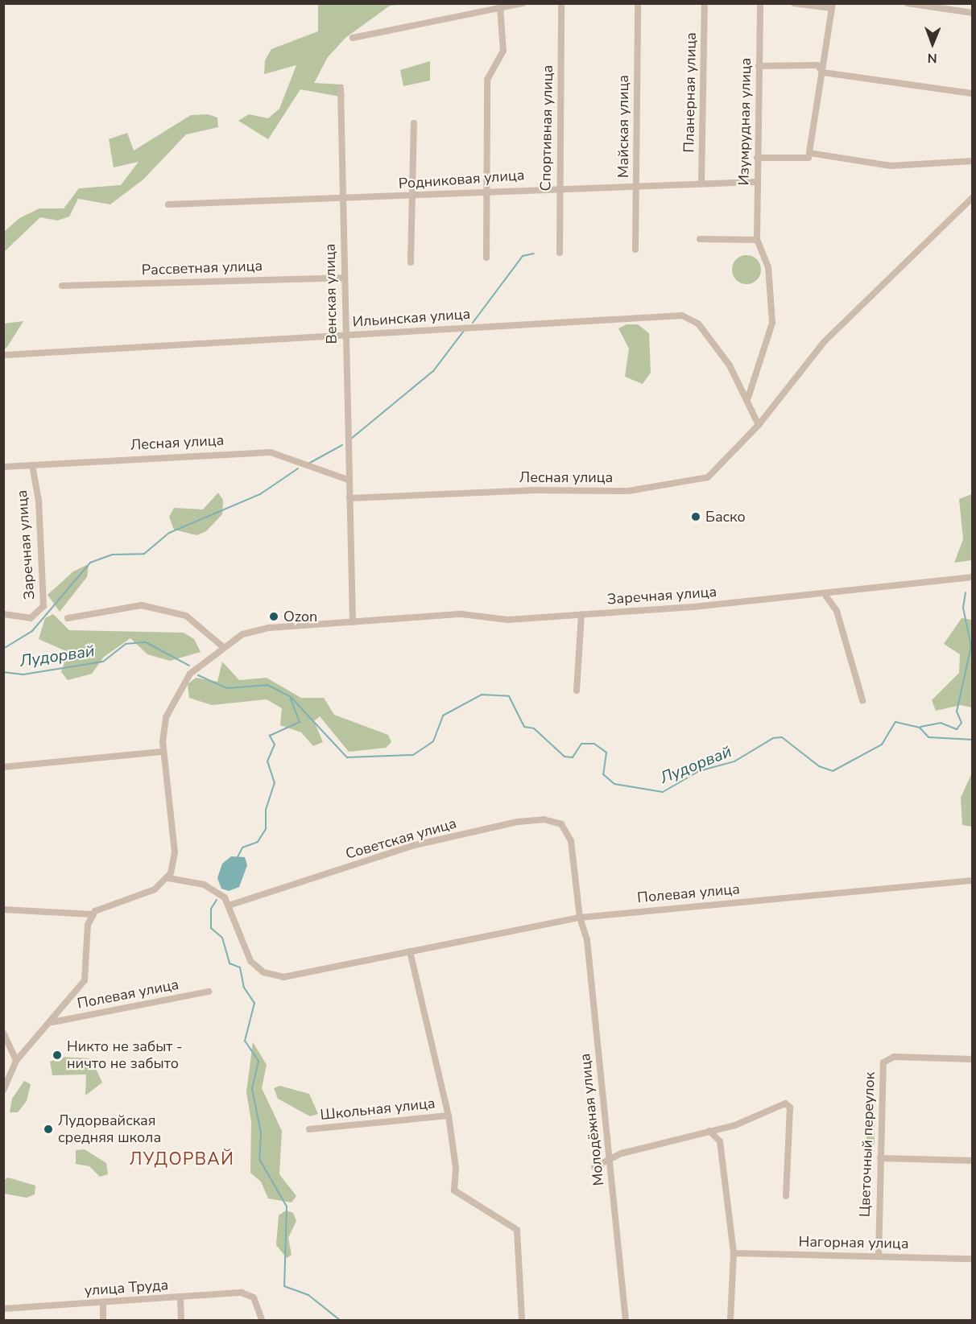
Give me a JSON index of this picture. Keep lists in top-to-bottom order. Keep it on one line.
{"streets":{"street":["Планерная улица","Изумрудная улица","Майская улица","Спортивная улица","Родниковая улица","Рассветная улица","Венская улица","Ильинская улица","Лесная улица","Заречная улица","Советская улица","Полевая улица","Школьная улица","Молодёжная улица","Цветочный переулок","Нагорная улица","улица Труда"]},"crossings":[["Планерная улица","Родниковая улица"],["Изумрудная улица","Родниковая улица"],["Майская улица","Родниковая улица"],["Спортивная улица","Родниковая улица"],["Родниковая улица","Венская улица"],["Рассветная улица","Венская улица"],["Венская улица","Ильинская улица"],["Венская улица","Лесная улица"],["Венская улица","Заречная улица"],["Ильинская улица","Лесная улица"],["Лесная улица","Заречная улица"],["Советская улица","Полевая улица"],["Советская улица","Молодёжная улица"],["Полевая улица","Молодёжная улица"],["Цветочный переулок","Нагорная улица"]],"districts":["ЛУДОРВАЙ"],"water":["Лудорвай"],"places":["Баско","Ozon","Никто не забыт - ничто не забыто","Лудорвайская средняя школа"],"north":"bottom"}
